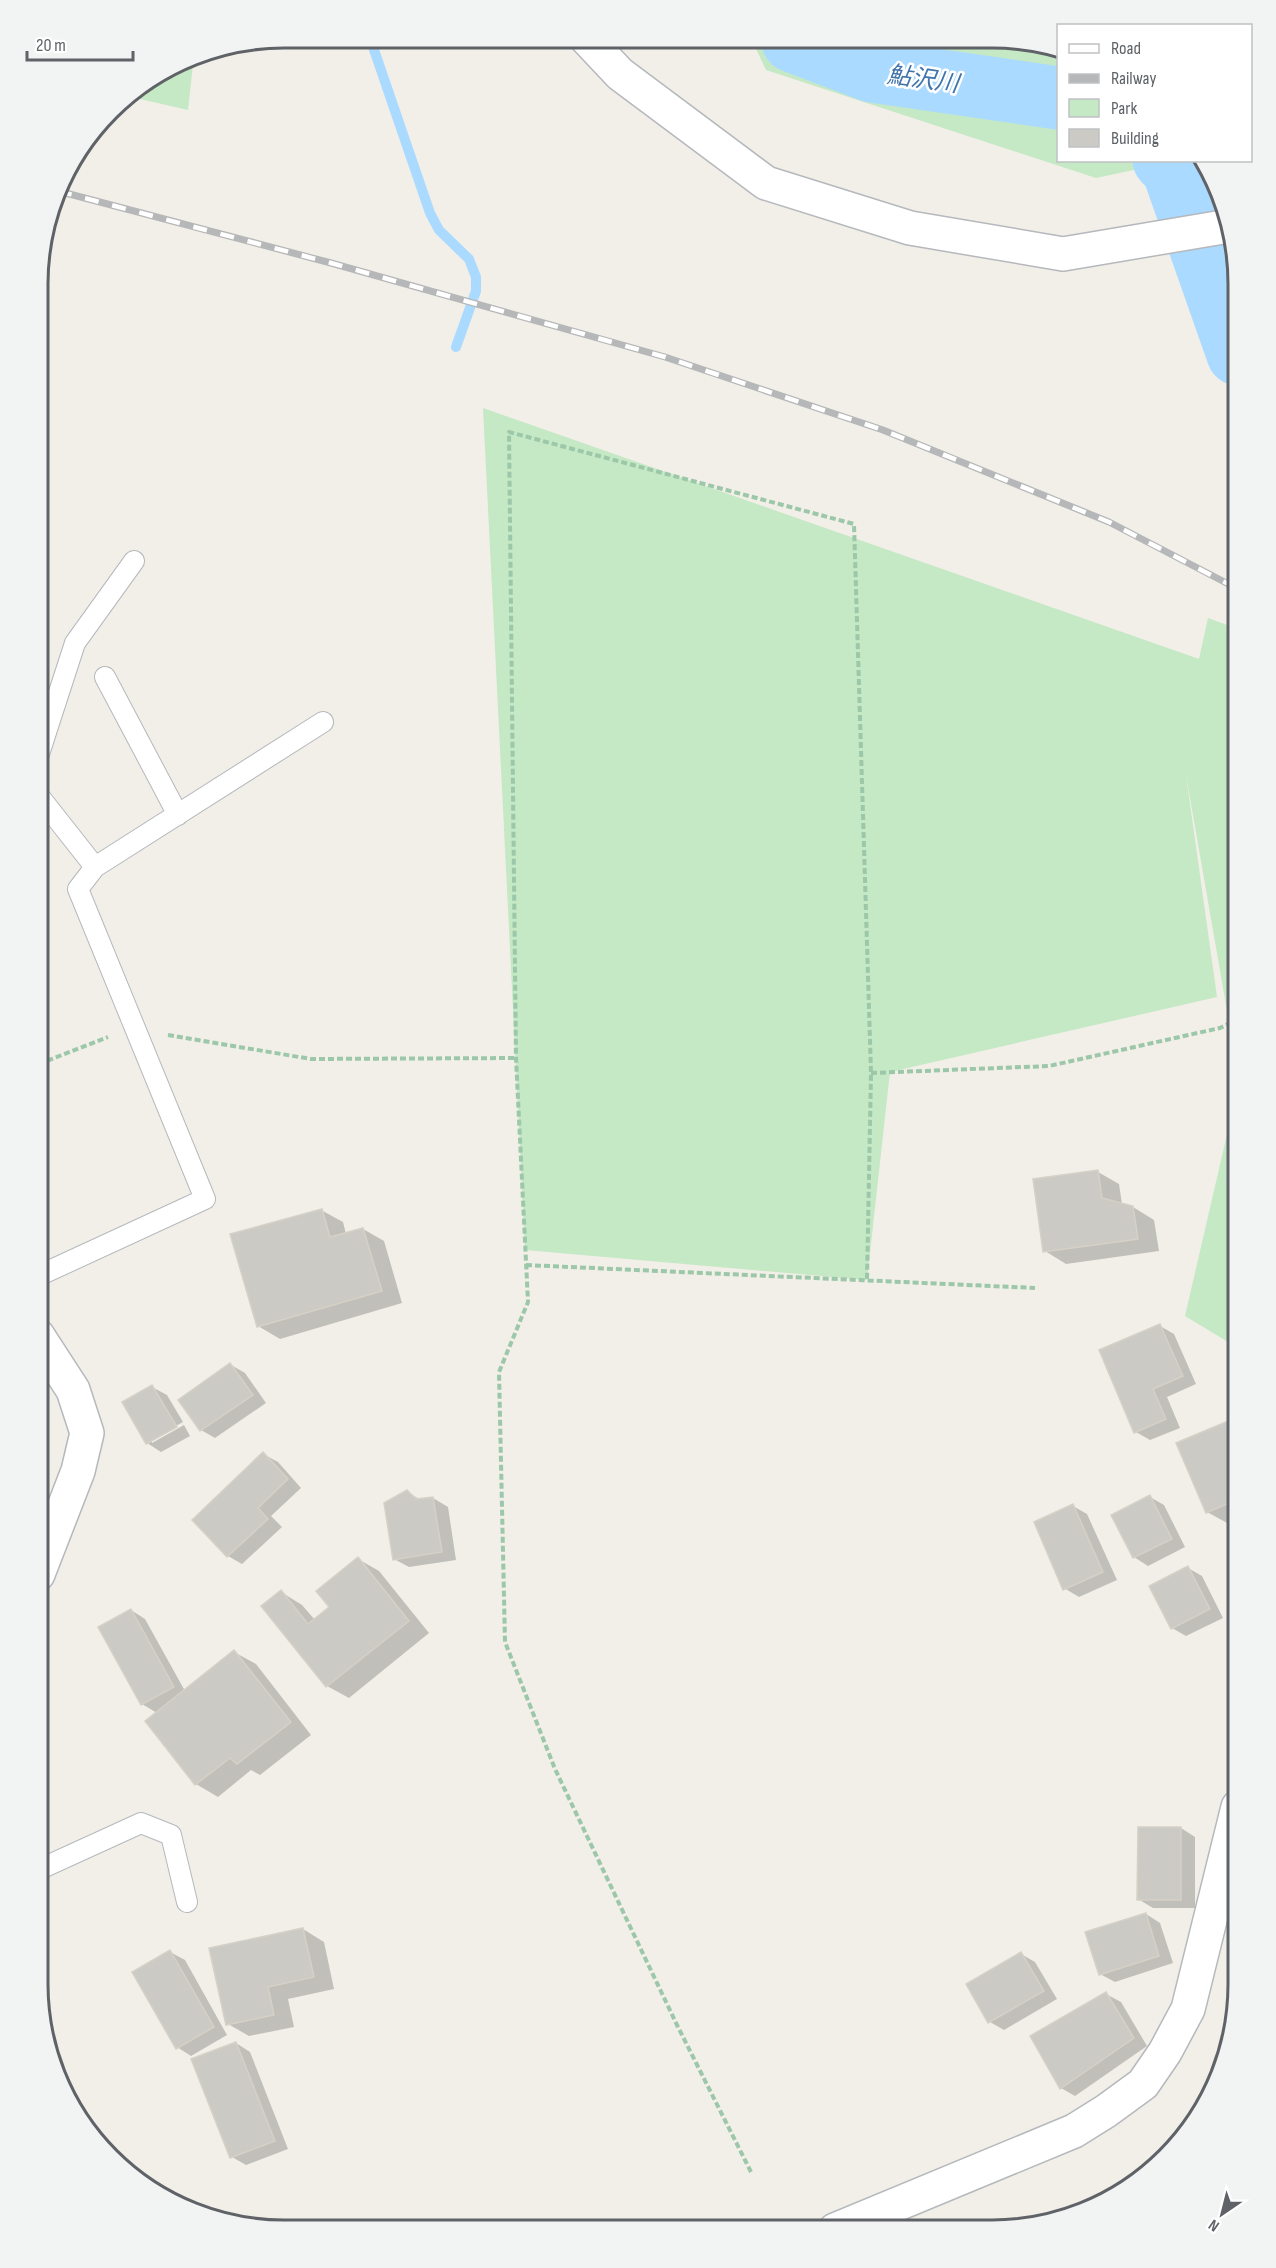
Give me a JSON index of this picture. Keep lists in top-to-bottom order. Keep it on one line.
{"water":["鮎沢川"],"legend":["Road","Railway","Park","Building"],"scale_bar":"20 m","north":"bottom left"}
